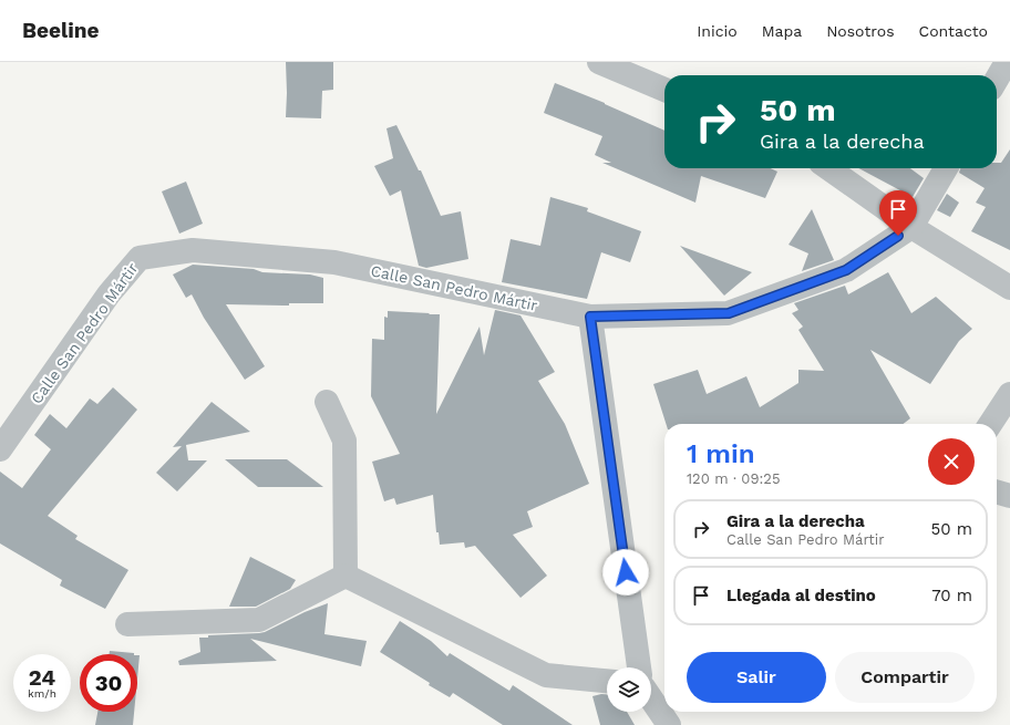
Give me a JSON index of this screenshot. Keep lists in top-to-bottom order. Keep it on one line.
{"streets":{"street":["Calle San Pedro Mártir"]},"page":{"header":"Beeline","nav":["Inicio","Mapa","Nosotros","Contacto"],"turn":["50 m","Gira a la derecha"],"heading":["1 min","120 m · 09:25"],"list":[{"name":"Gira a la derecha","note":"Calle San Pedro Mártir","value":"50 m"},{"name":"Llegada al destino","value":"70 m"}],"buttons":["Salir","Compartir"],"speed":"24 km/h","limit":"30"}}
